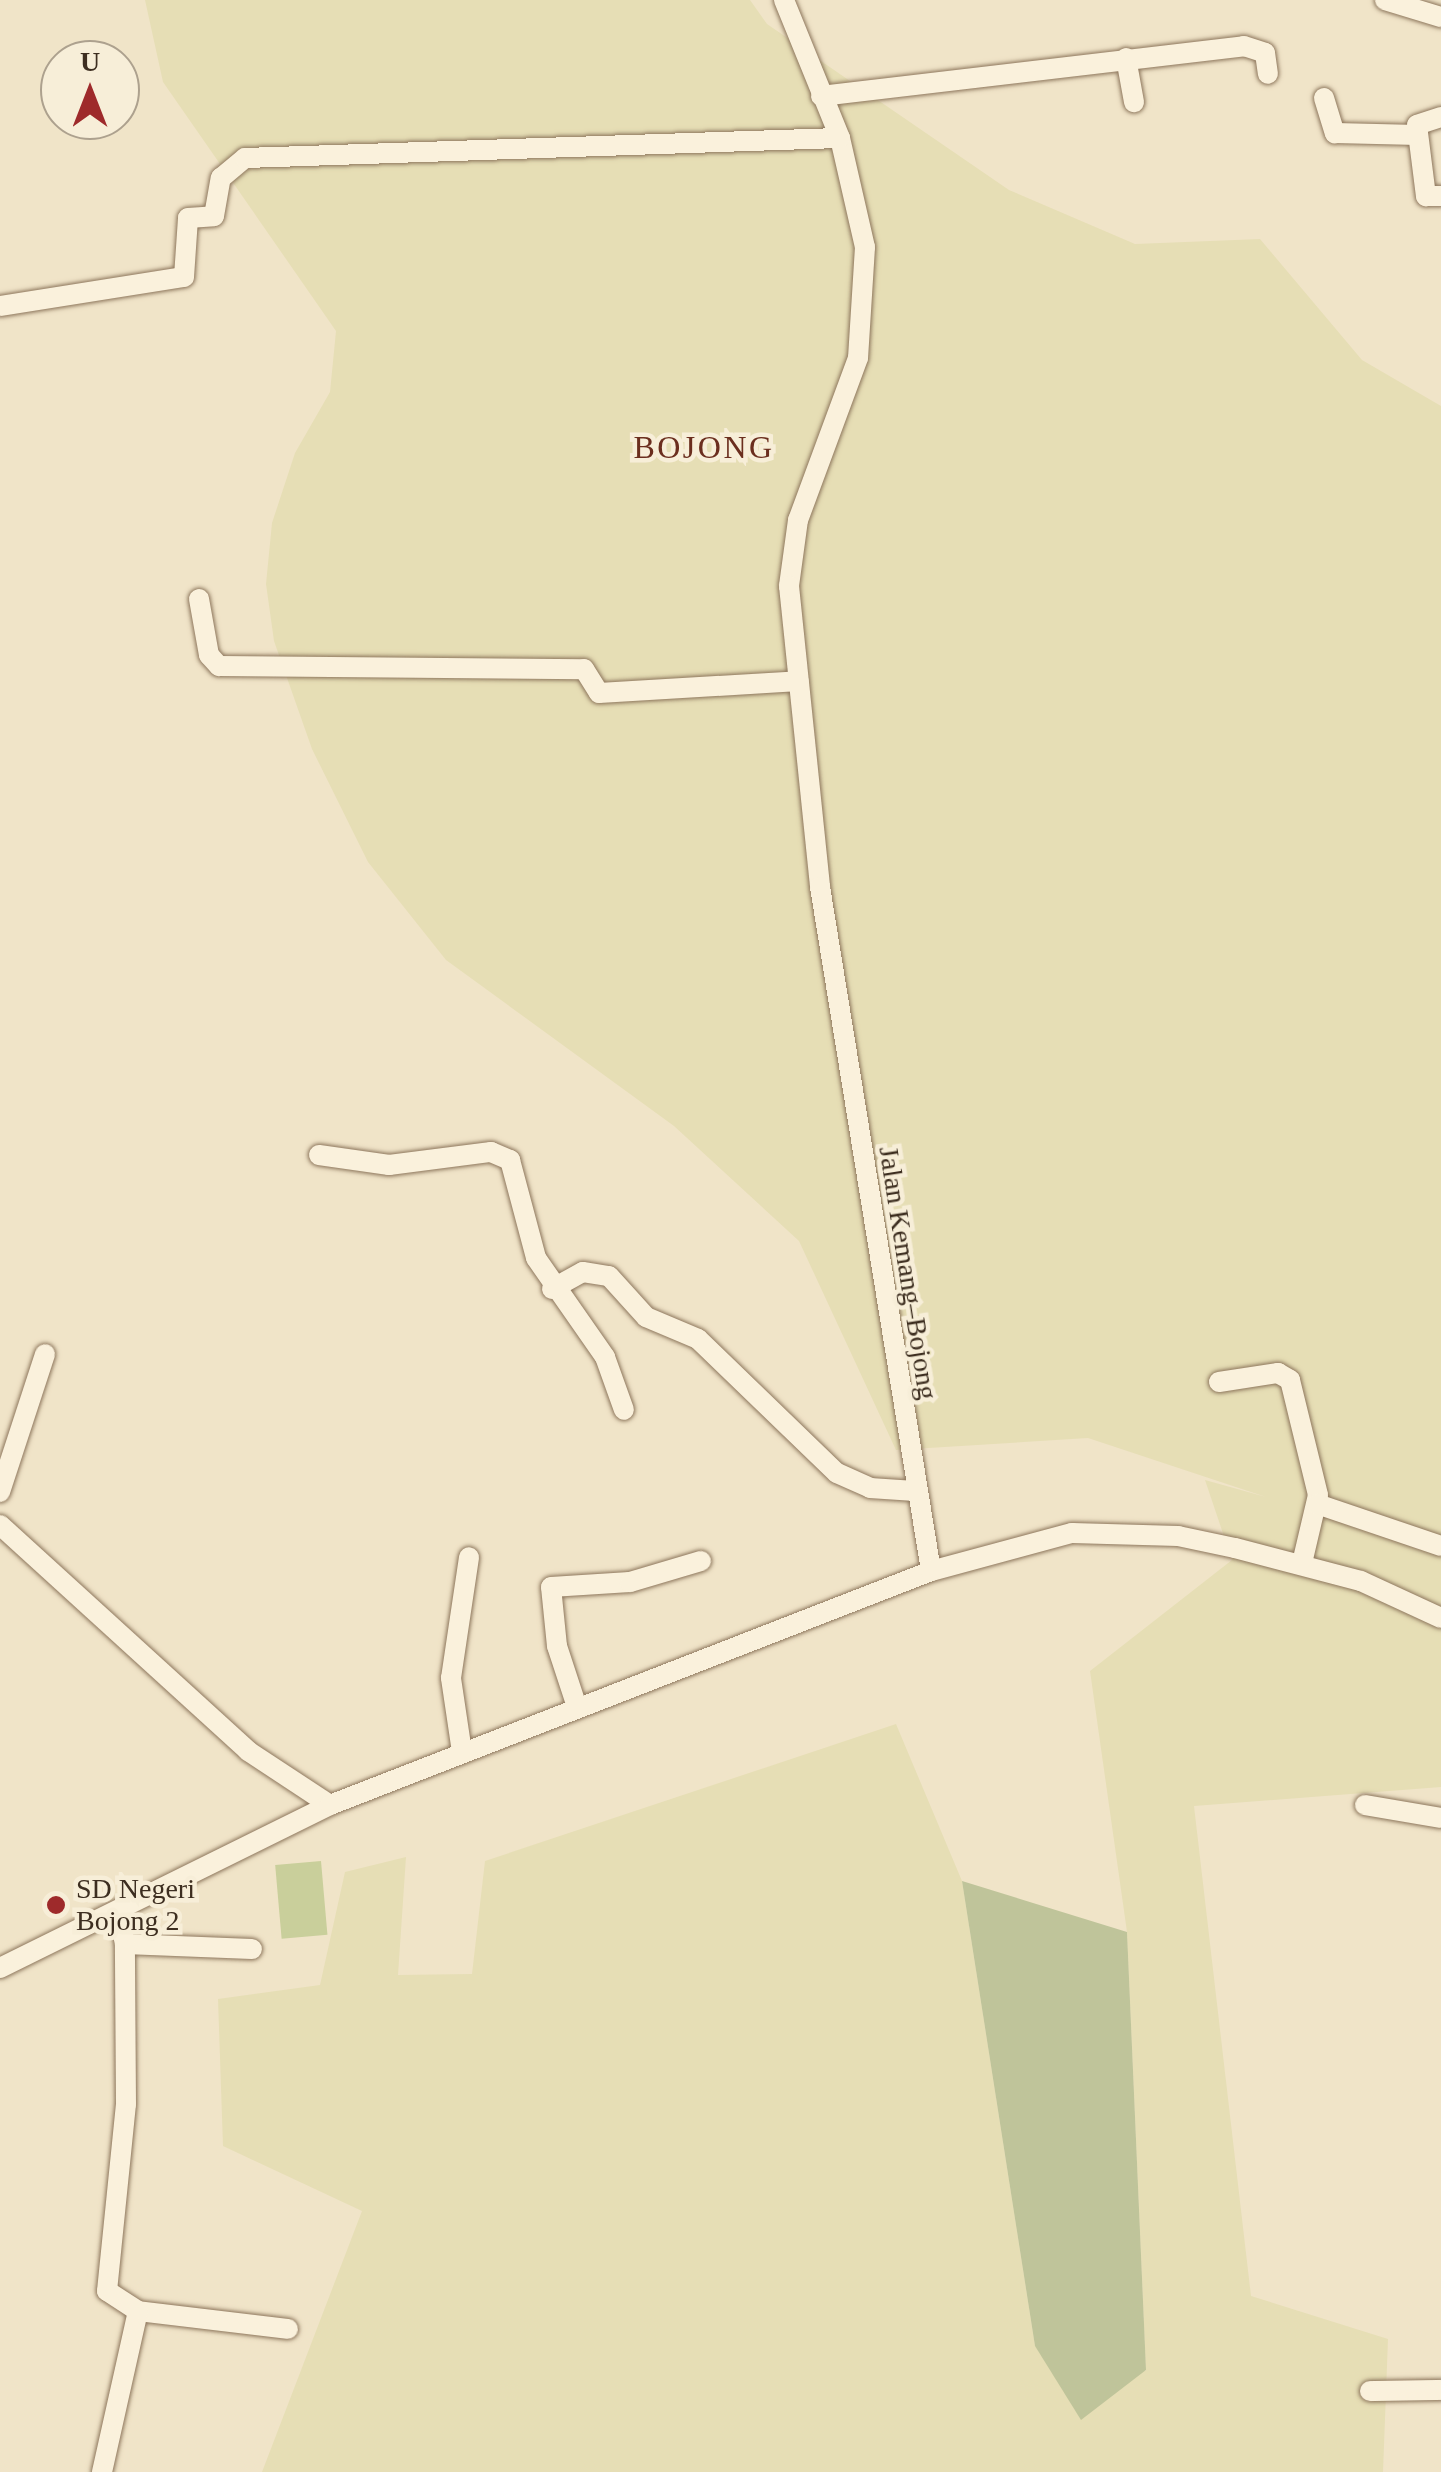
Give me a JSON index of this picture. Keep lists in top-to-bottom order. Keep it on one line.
{"streets":{"street":["Jalan Kemang–Bojong"]},"districts":["BOJONG"],"places":["SD Negeri Bojong 2"],"north":"top"}
